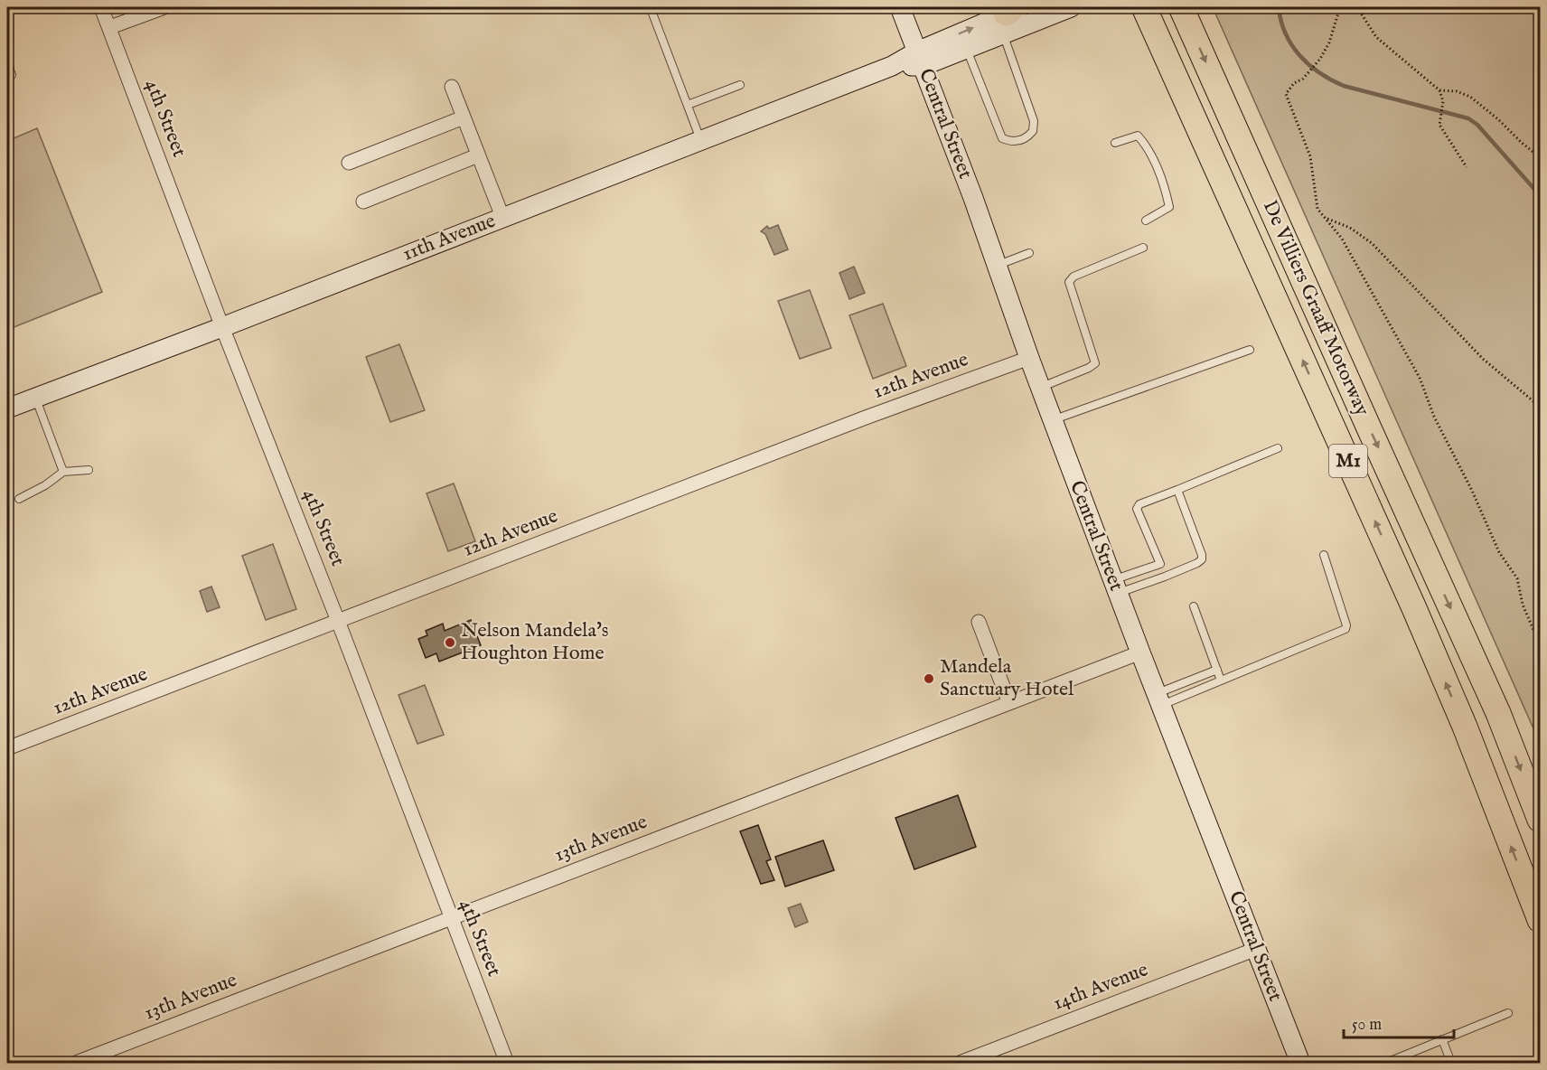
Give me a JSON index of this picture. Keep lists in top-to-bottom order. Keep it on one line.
{"streets":{"highway":["De Villiers Graaff Motorway","M1"],"main road":["Central Street","11th Avenue"],"street":["4th Street","12th Avenue","13th Avenue","14th Avenue"]},"crossings":[["4th Street","11th Avenue"],["4th Street","12th Avenue"],["4th Street","13th Avenue"],["Central Street","11th Avenue"],["Central Street","12th Avenue"],["Central Street","13th Avenue"],["Central Street","14th Avenue"]],"places":["Nelson Mandela's Houghton Home","Mandela Sanctuary Hotel"],"scale_bar":"50 m"}
